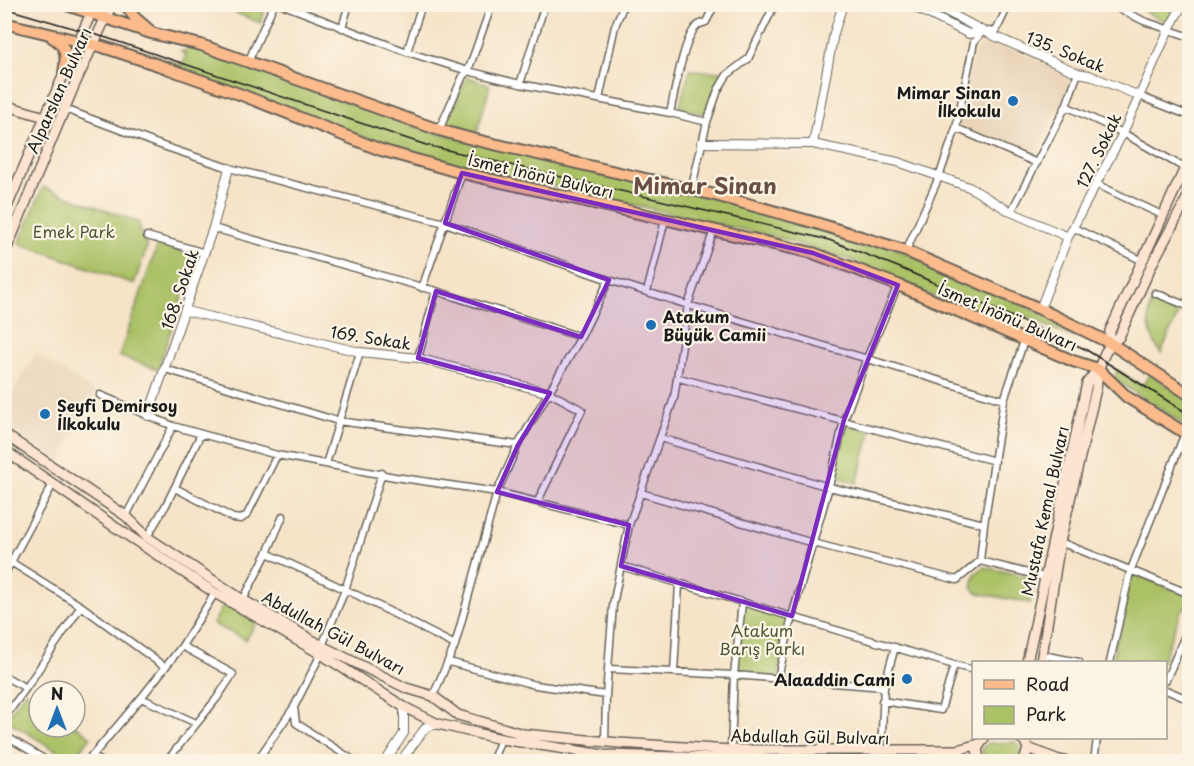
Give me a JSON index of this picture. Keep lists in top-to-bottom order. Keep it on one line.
{"streets":{"main road":["Alparslan Bulvarı","İsmet İnönü Bulvarı","Mustafa Kemal Bulvarı","Abdullah Gül Bulvarı"],"street":["135. Sokak","127. Sokak","168. Sokak","169. Sokak"]},"crossings":[["135. Sokak","127. Sokak"],["Alparslan Bulvarı","İsmet İnönü Bulvarı"],["127. Sokak","İsmet İnönü Bulvarı"],["İsmet İnönü Bulvarı","Mustafa Kemal Bulvarı"],["168. Sokak","169. Sokak"]],"districts":["Mimar Sinan"],"parks":["Emek Park","Atakum Barış Parkı"],"places":["Mimar Sinan İlkokulu","Atakum Büyük Camii","Seyfi Demirsoy İlkokulu","Alaaddin Cami"],"legend":["Road","Park"],"north":"top"}
